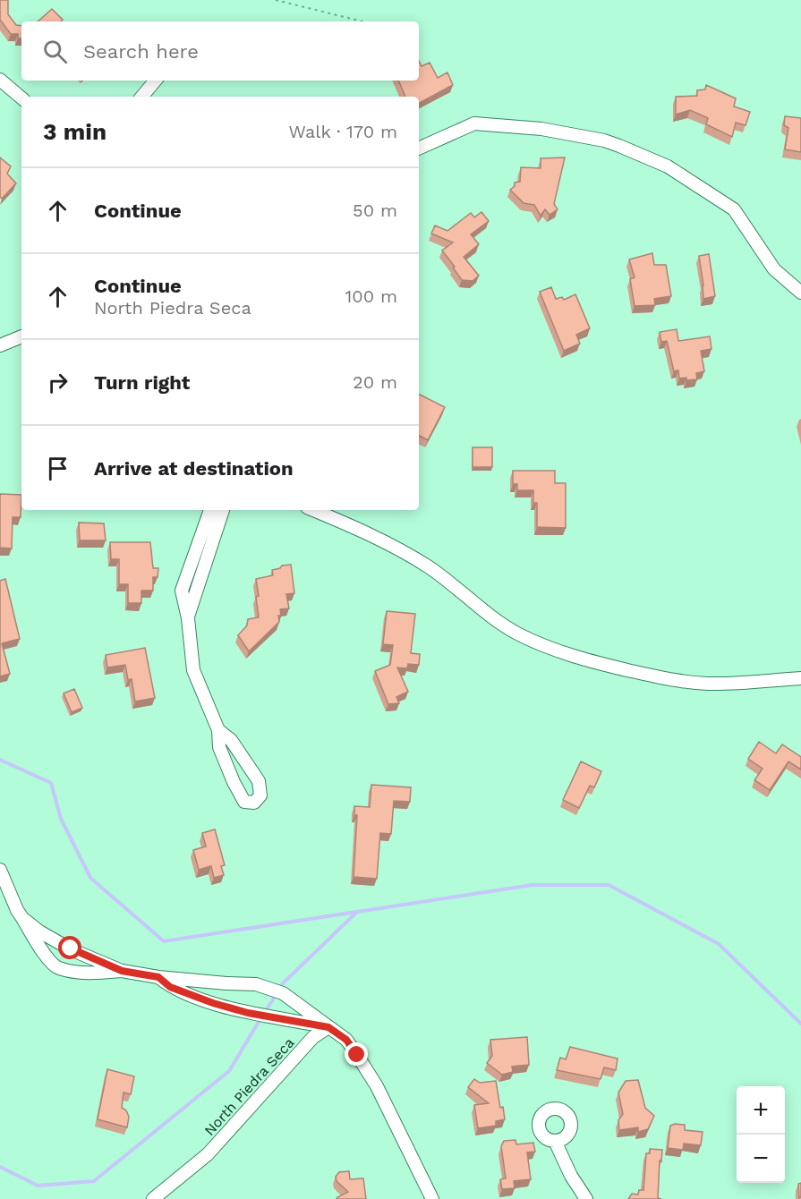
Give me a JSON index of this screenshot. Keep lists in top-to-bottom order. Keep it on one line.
{"streets":{"street":["North Piedra Seca"]},"page":{"search":"Search here","heading":["3 min","Walk · 170 m"],"list":[["Continue","50 m"],["Continue","North Piedra Seca","100 m"],["Turn right","20 m"],"Arrive at destination"],"map_buttons":["+","−"]}}
